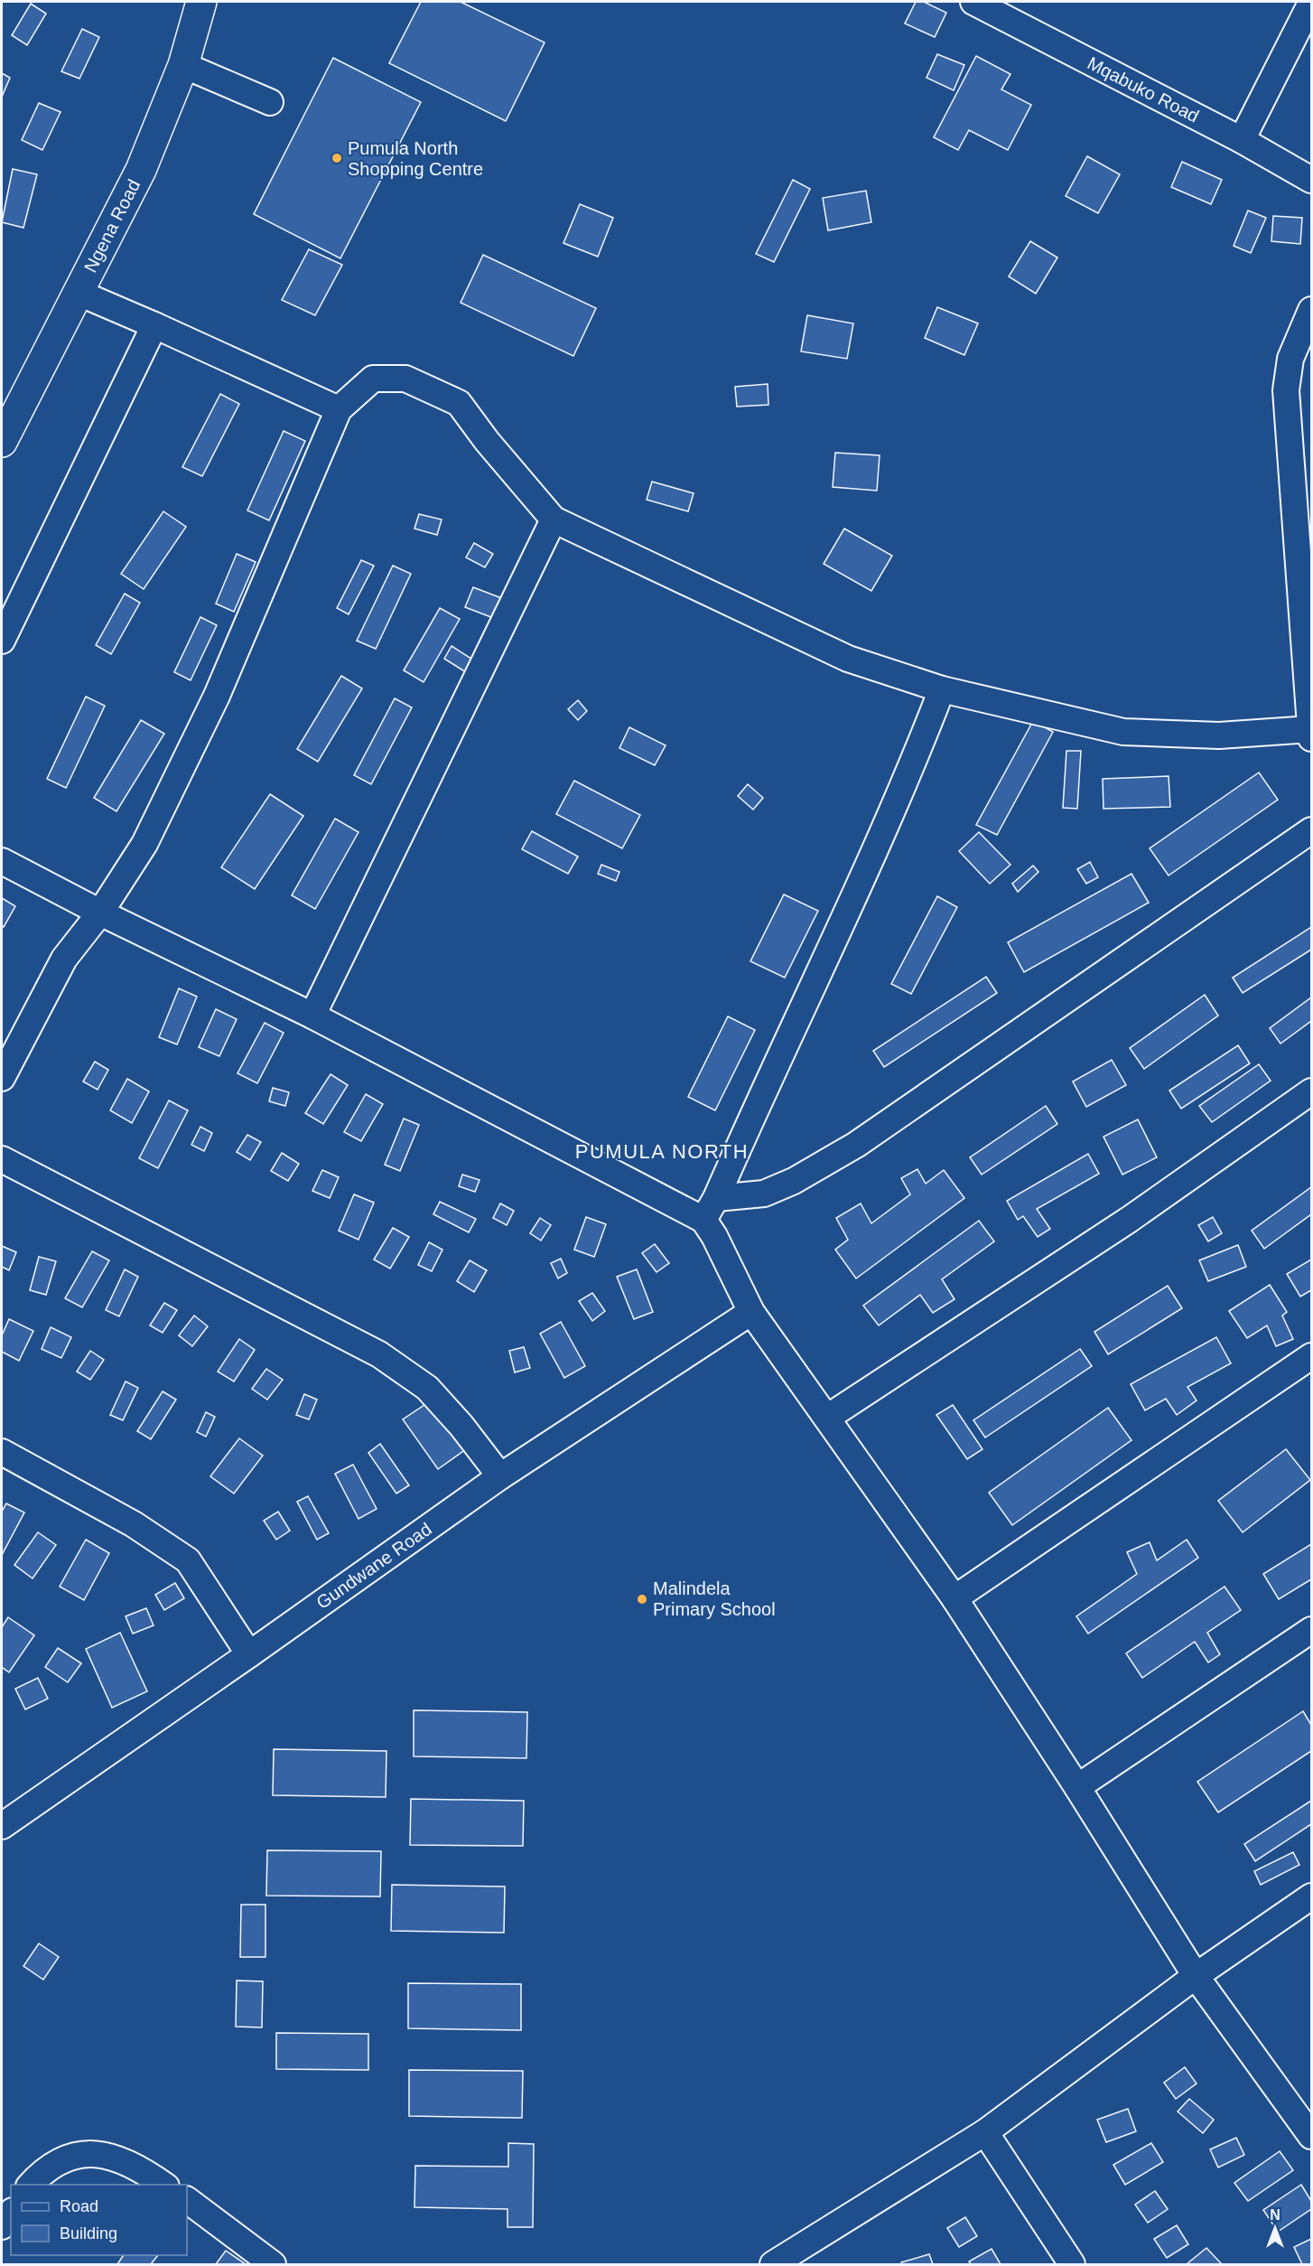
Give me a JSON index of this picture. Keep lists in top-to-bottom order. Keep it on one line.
{"streets":{"street":["Mqabuko Road","Ngena Road","Gundwane Road"]},"districts":["PUMULA NORTH"],"places":["Pumula North Shopping Centre","Malindela Primary School"],"legend":["Road","Building"],"north":"top"}
